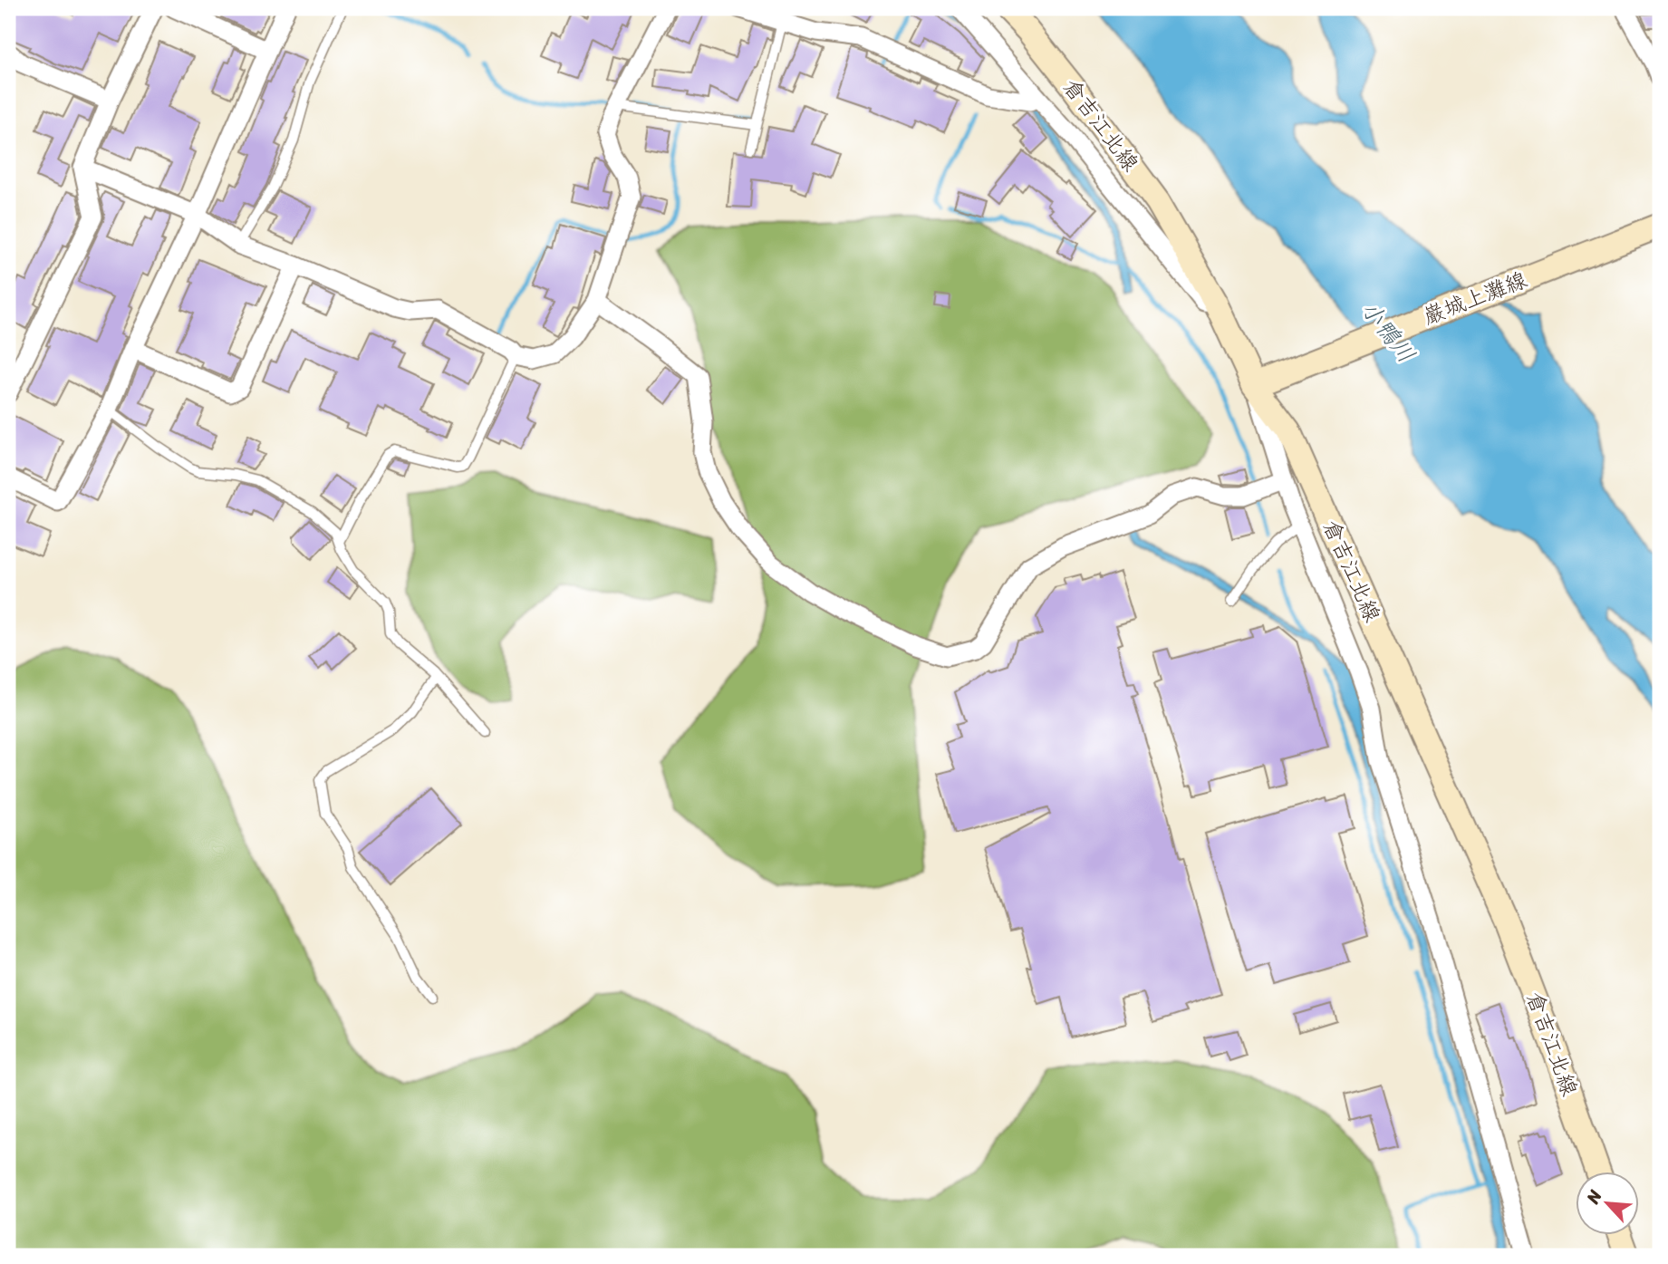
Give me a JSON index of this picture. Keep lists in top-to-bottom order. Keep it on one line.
{"streets":{"main road":["倉吉江北線","巌城上灘線"]},"crossings":[["倉吉江北線","巌城上灘線"]],"water":["小鴨川"],"north":"top left"}
